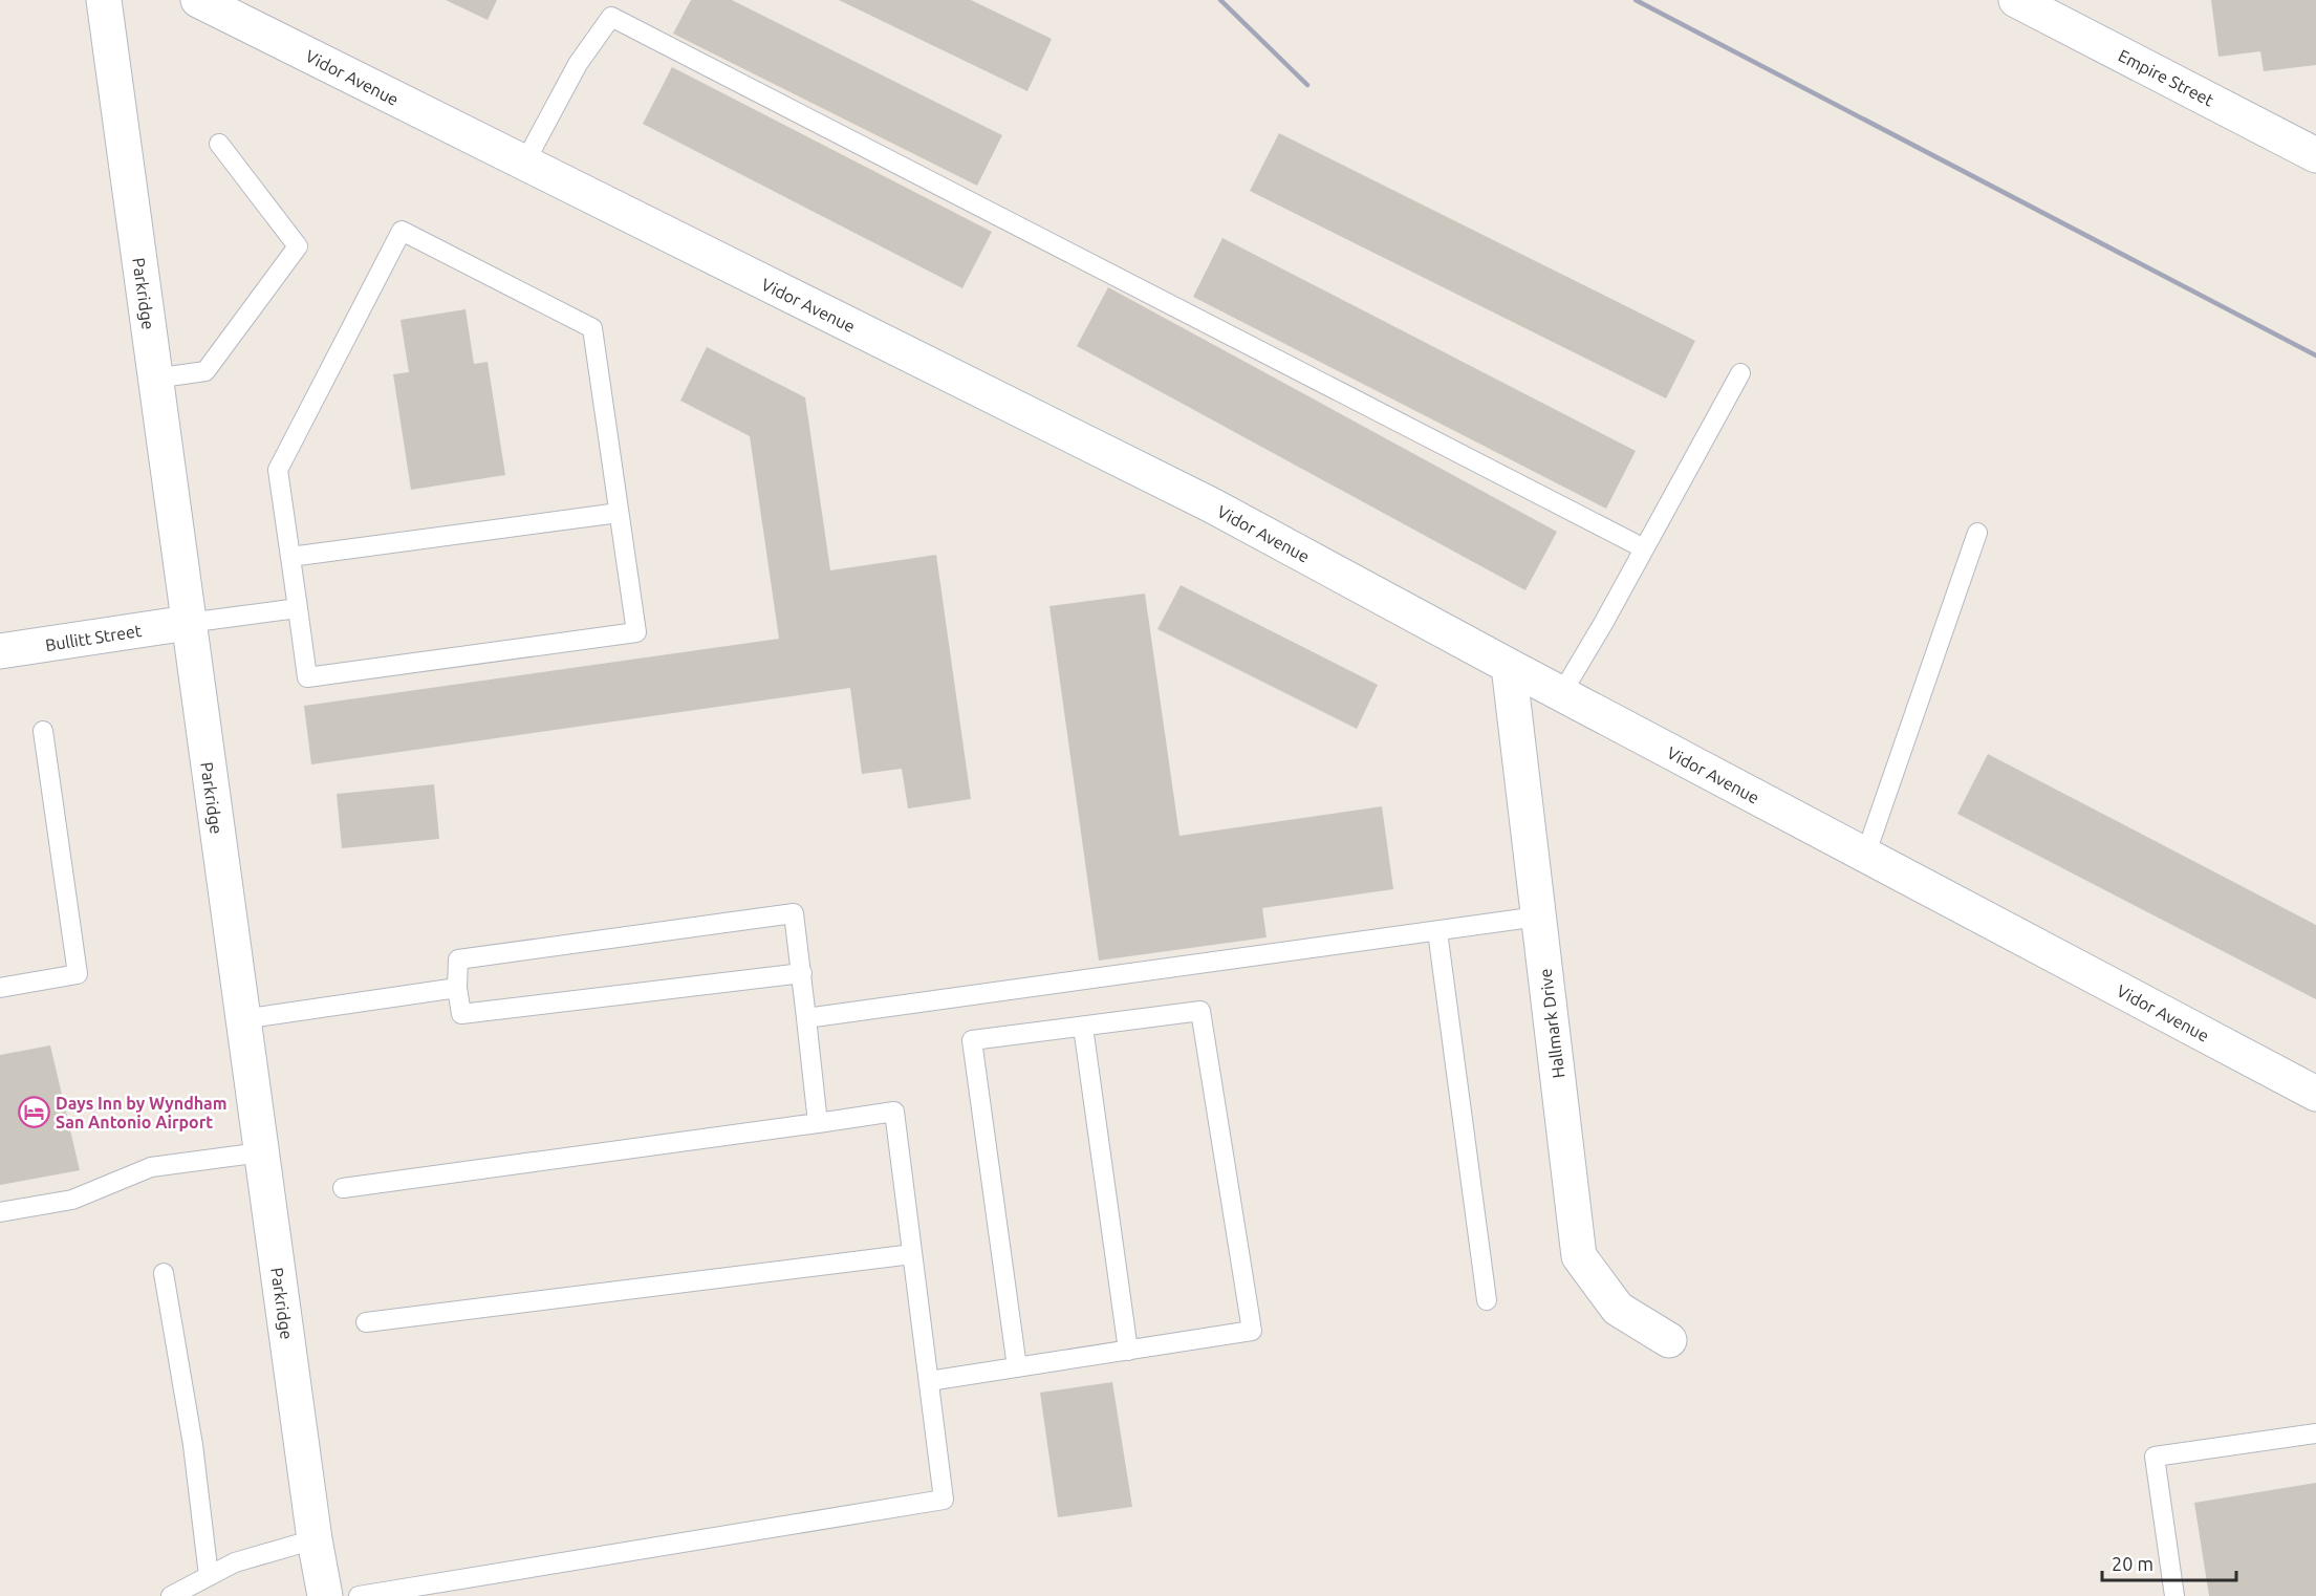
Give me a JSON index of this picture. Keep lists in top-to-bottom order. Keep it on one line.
{"streets":{"street":["Vidor Avenue","Empire Street","Parkridge","Bullitt Street","Hallmark Drive"]},"crossings":[["Vidor Avenue","Hallmark Drive"],["Parkridge","Bullitt Street"]],"places":{"hotel":["Days Inn by Wyndham San Antonio Airport"]},"scale_bar":"20 m"}
